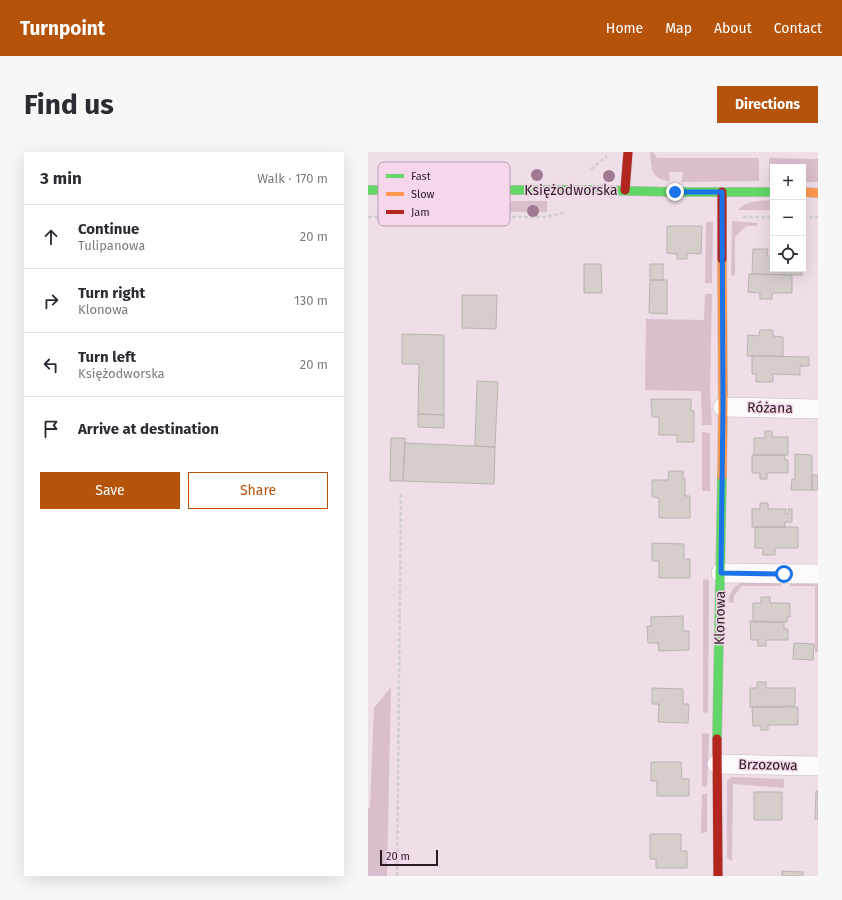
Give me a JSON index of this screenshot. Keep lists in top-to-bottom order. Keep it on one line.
{"streets":{"street":["Księżodworska","Różana","Klonowa","Brzozowa"]},"crossings":[["Księżodworska","Klonowa"],["Różana","Klonowa"],["Klonowa","Brzozowa"]],"legend":["Fast","Slow","Jam"],"scale_bar":"20 m","page":{"header":"Turnpoint","nav":["Home","Map","About","Contact"],"buttons":["Directions",["Save","Share"]],"title":"Find us","heading":["3 min","Walk · 170 m"],"map_buttons":["+","−"],"list":[["Continue","Tulipanowa","20 m"],["Turn right","Klonowa","130 m"],["Turn left","Księżodworska","20 m"],"Arrive at destination"],"scale":"20 m"}}
